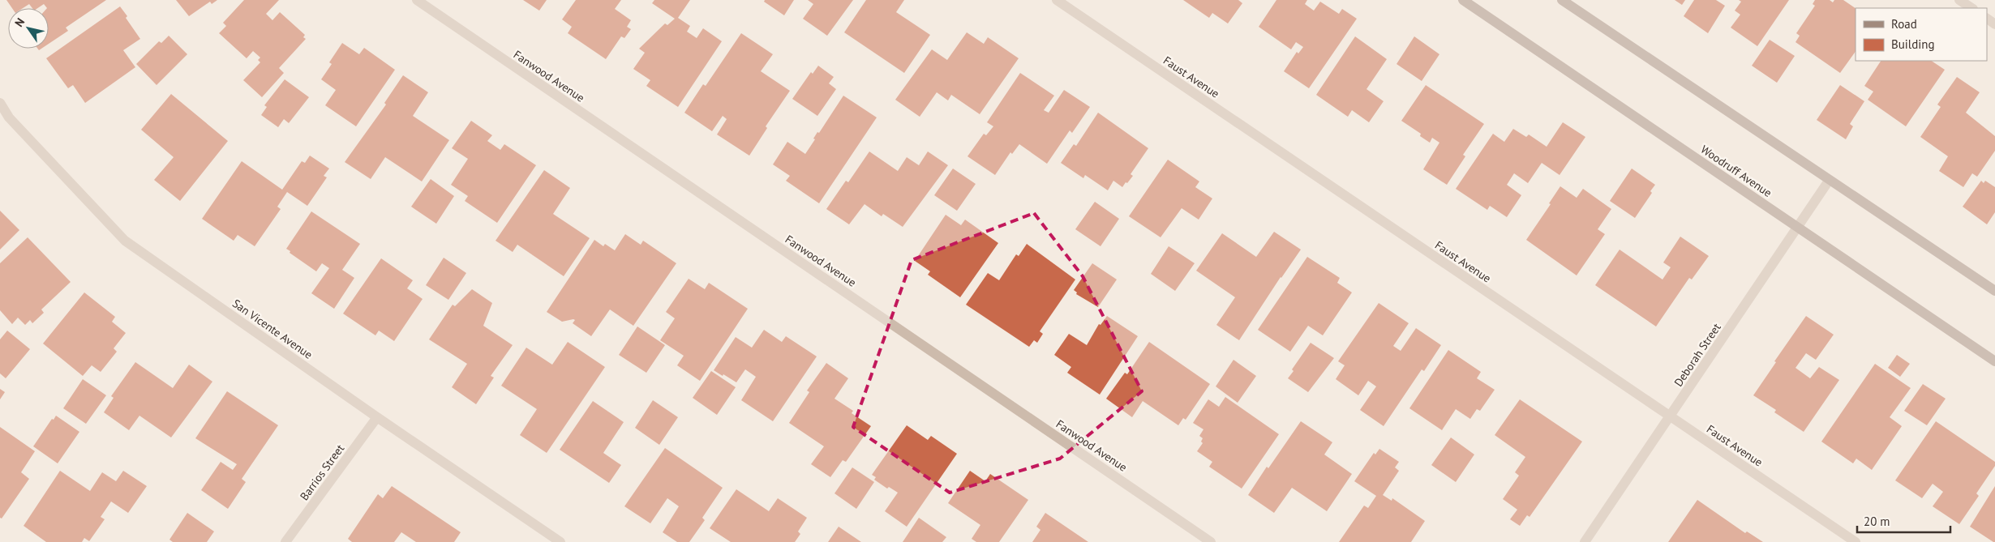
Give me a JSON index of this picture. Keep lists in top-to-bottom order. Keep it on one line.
{"streets":{"main road":["Woodruff Avenue"],"street":["Fanwood Avenue","Faust Avenue","San Vicente Avenue","Deborah Street","Barrios Street"]},"crossings":[["Faust Avenue","Deborah Street"],["Woodruff Avenue","Deborah Street"],["San Vicente Avenue","Barrios Street"]],"legend":["Road","Building"],"scale_bar":"20 m","north":"top left"}
